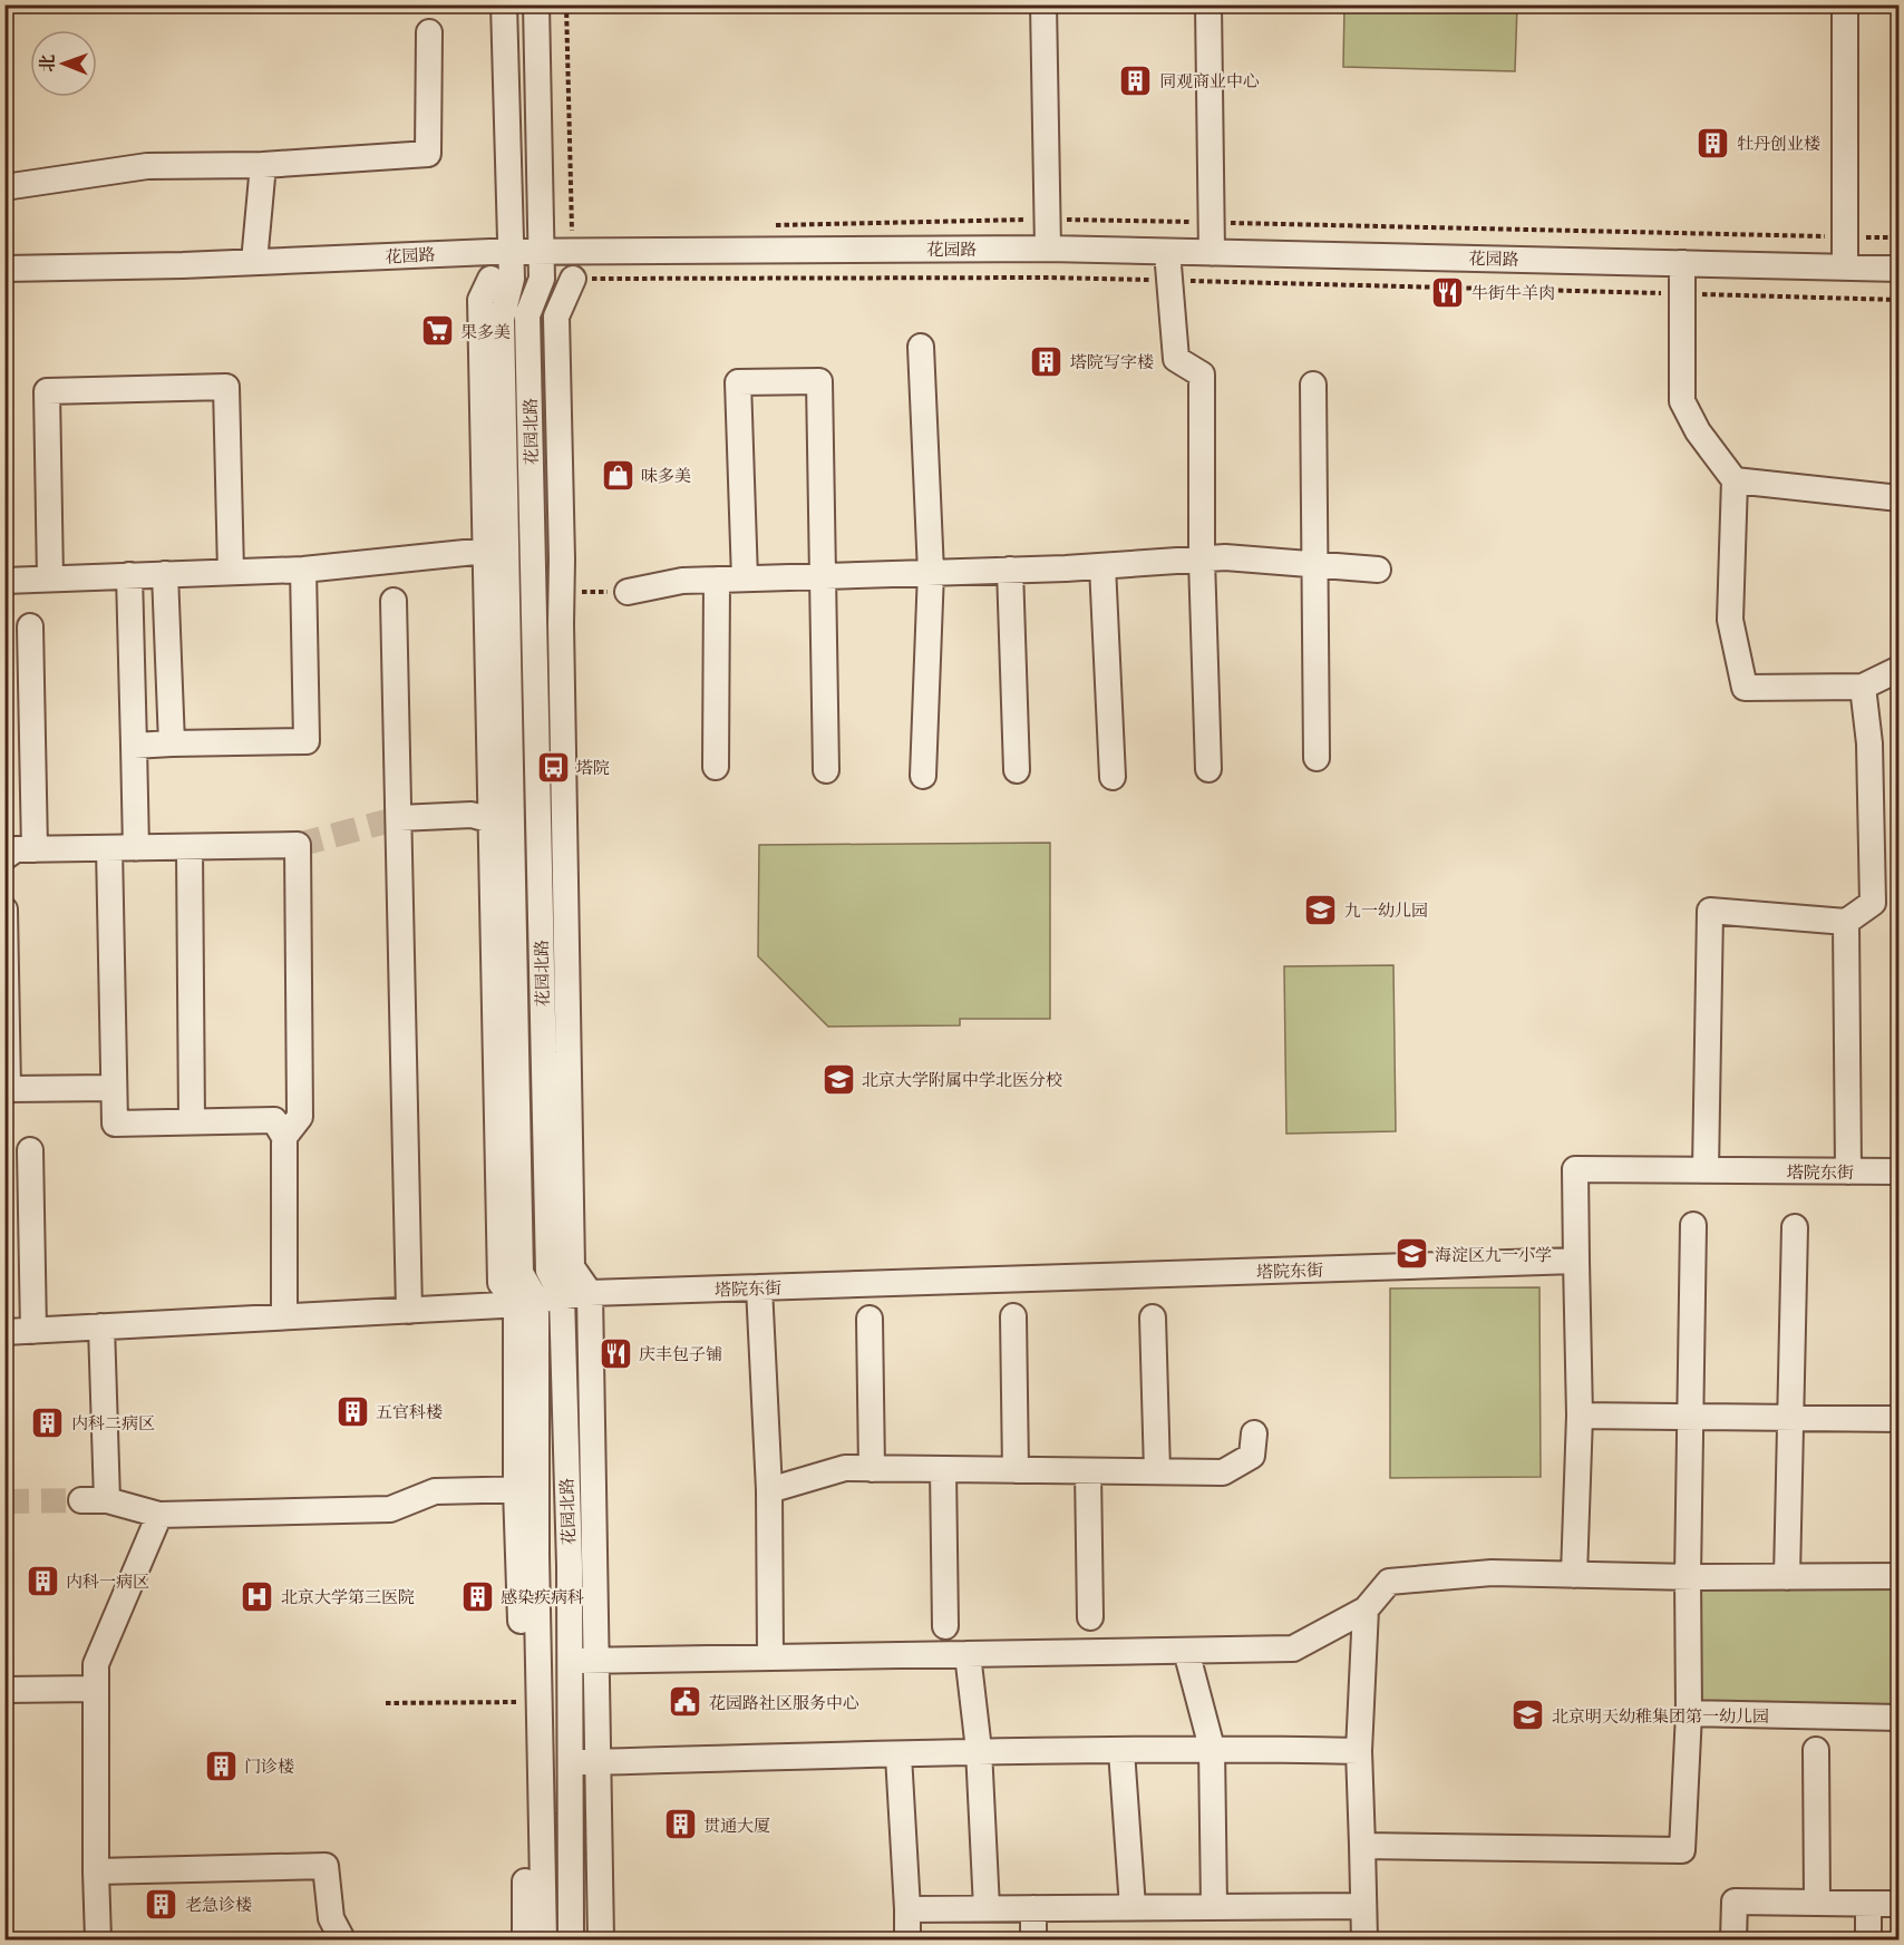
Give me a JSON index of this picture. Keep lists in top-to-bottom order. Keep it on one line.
{"streets":{"street":["花园路","花园北路","塔院东街"]},"crossings":[["花园路","花园北路"],["花园北路","塔院东街"]],"places":{"building":["同观商业中心","牡丹创业楼","塔院写字楼","五官科楼","内科二病区","内科一病区","感染疾病科","门诊楼","贯通大厦","老急诊楼"],"restaurant":["牛街牛羊肉","庆丰包子铺"],"supermarket":["果多美"],"shop":["味多美"],"bus stop":["塔院"],"school or university":["九一幼儿园","北京大学附属中学北医分校","海淀区九一小学","北京明天幼稚集团第一幼儿园"],"hospital":["北京大学第三医院"],"public building":["花园路社区服务中心"]},"north":"left"}
